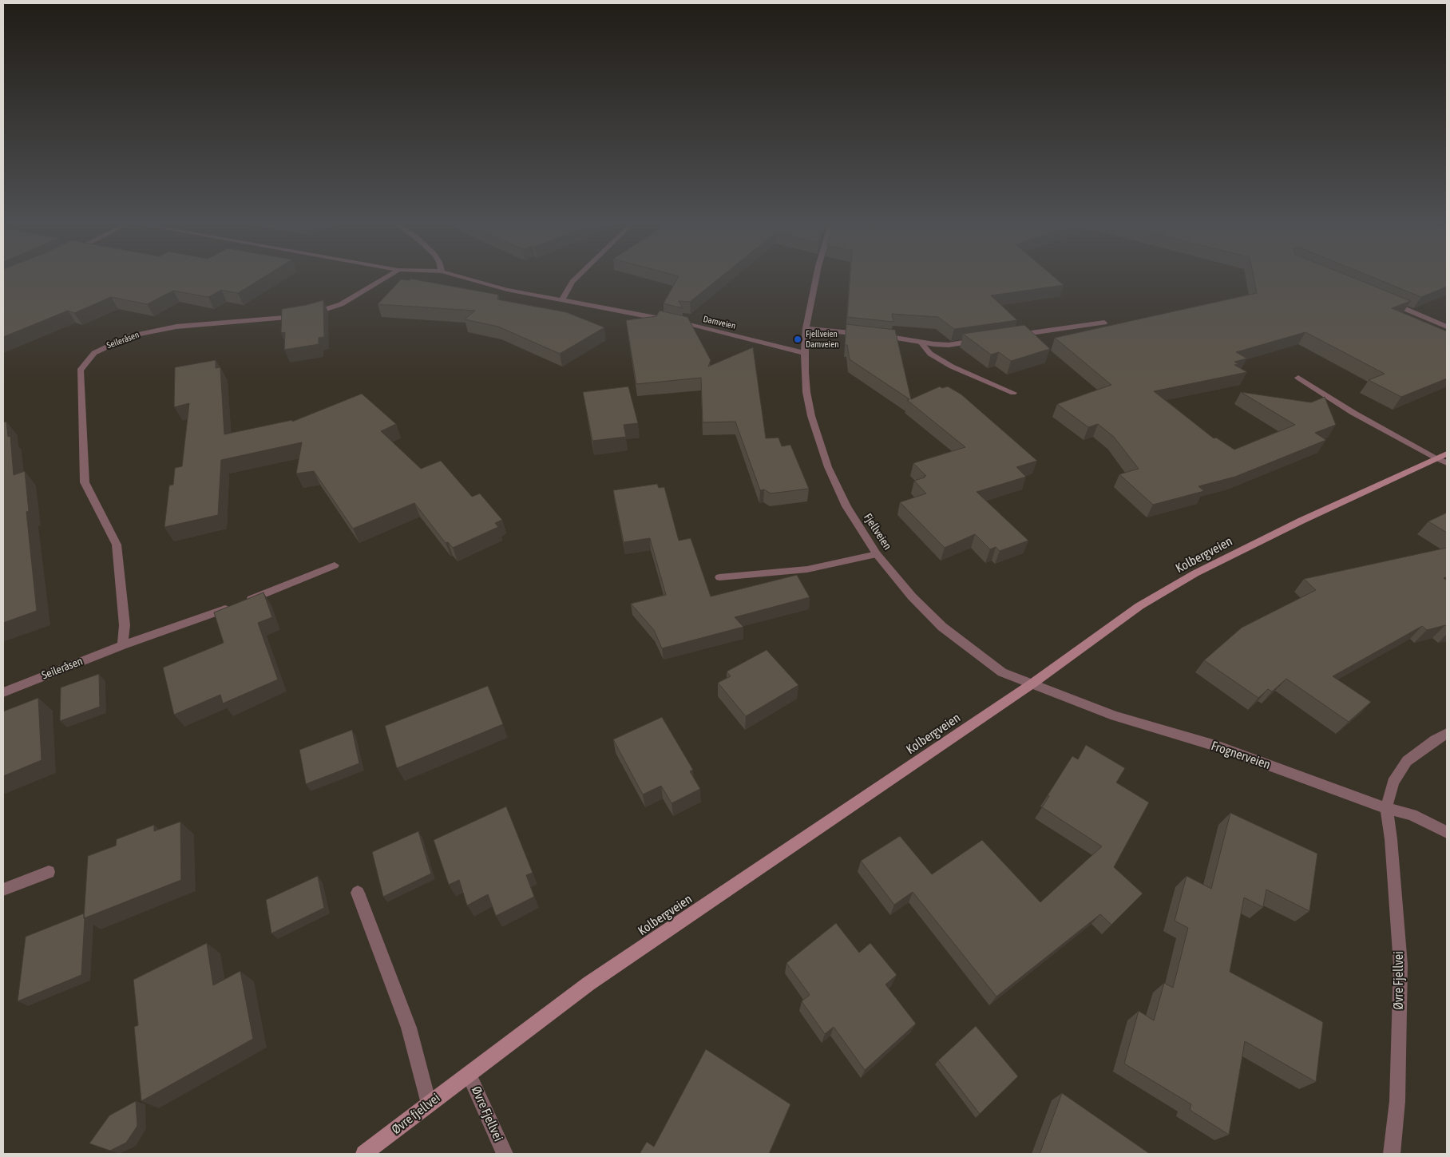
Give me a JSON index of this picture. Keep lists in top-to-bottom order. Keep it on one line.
{"streets":{"street":["Damveien","Seileråsen","Fjellveien","Kolbergveien","Frognerveien","Øvre Fjellvei","Øvre fjellvei"]},"crossings":[["Damveien","Fjellveien"],["Fjellveien","Kolbergveien"],["Fjellveien","Frognerveien"],["Kolbergveien","Frognerveien"],["Kolbergveien","Øvre Fjellvei"],["Kolbergveien","Øvre fjellvei"],["Frognerveien","Øvre Fjellvei"],["Øvre Fjellvei","Øvre fjellvei"]],"places":["Fjellveien Damveien"]}
